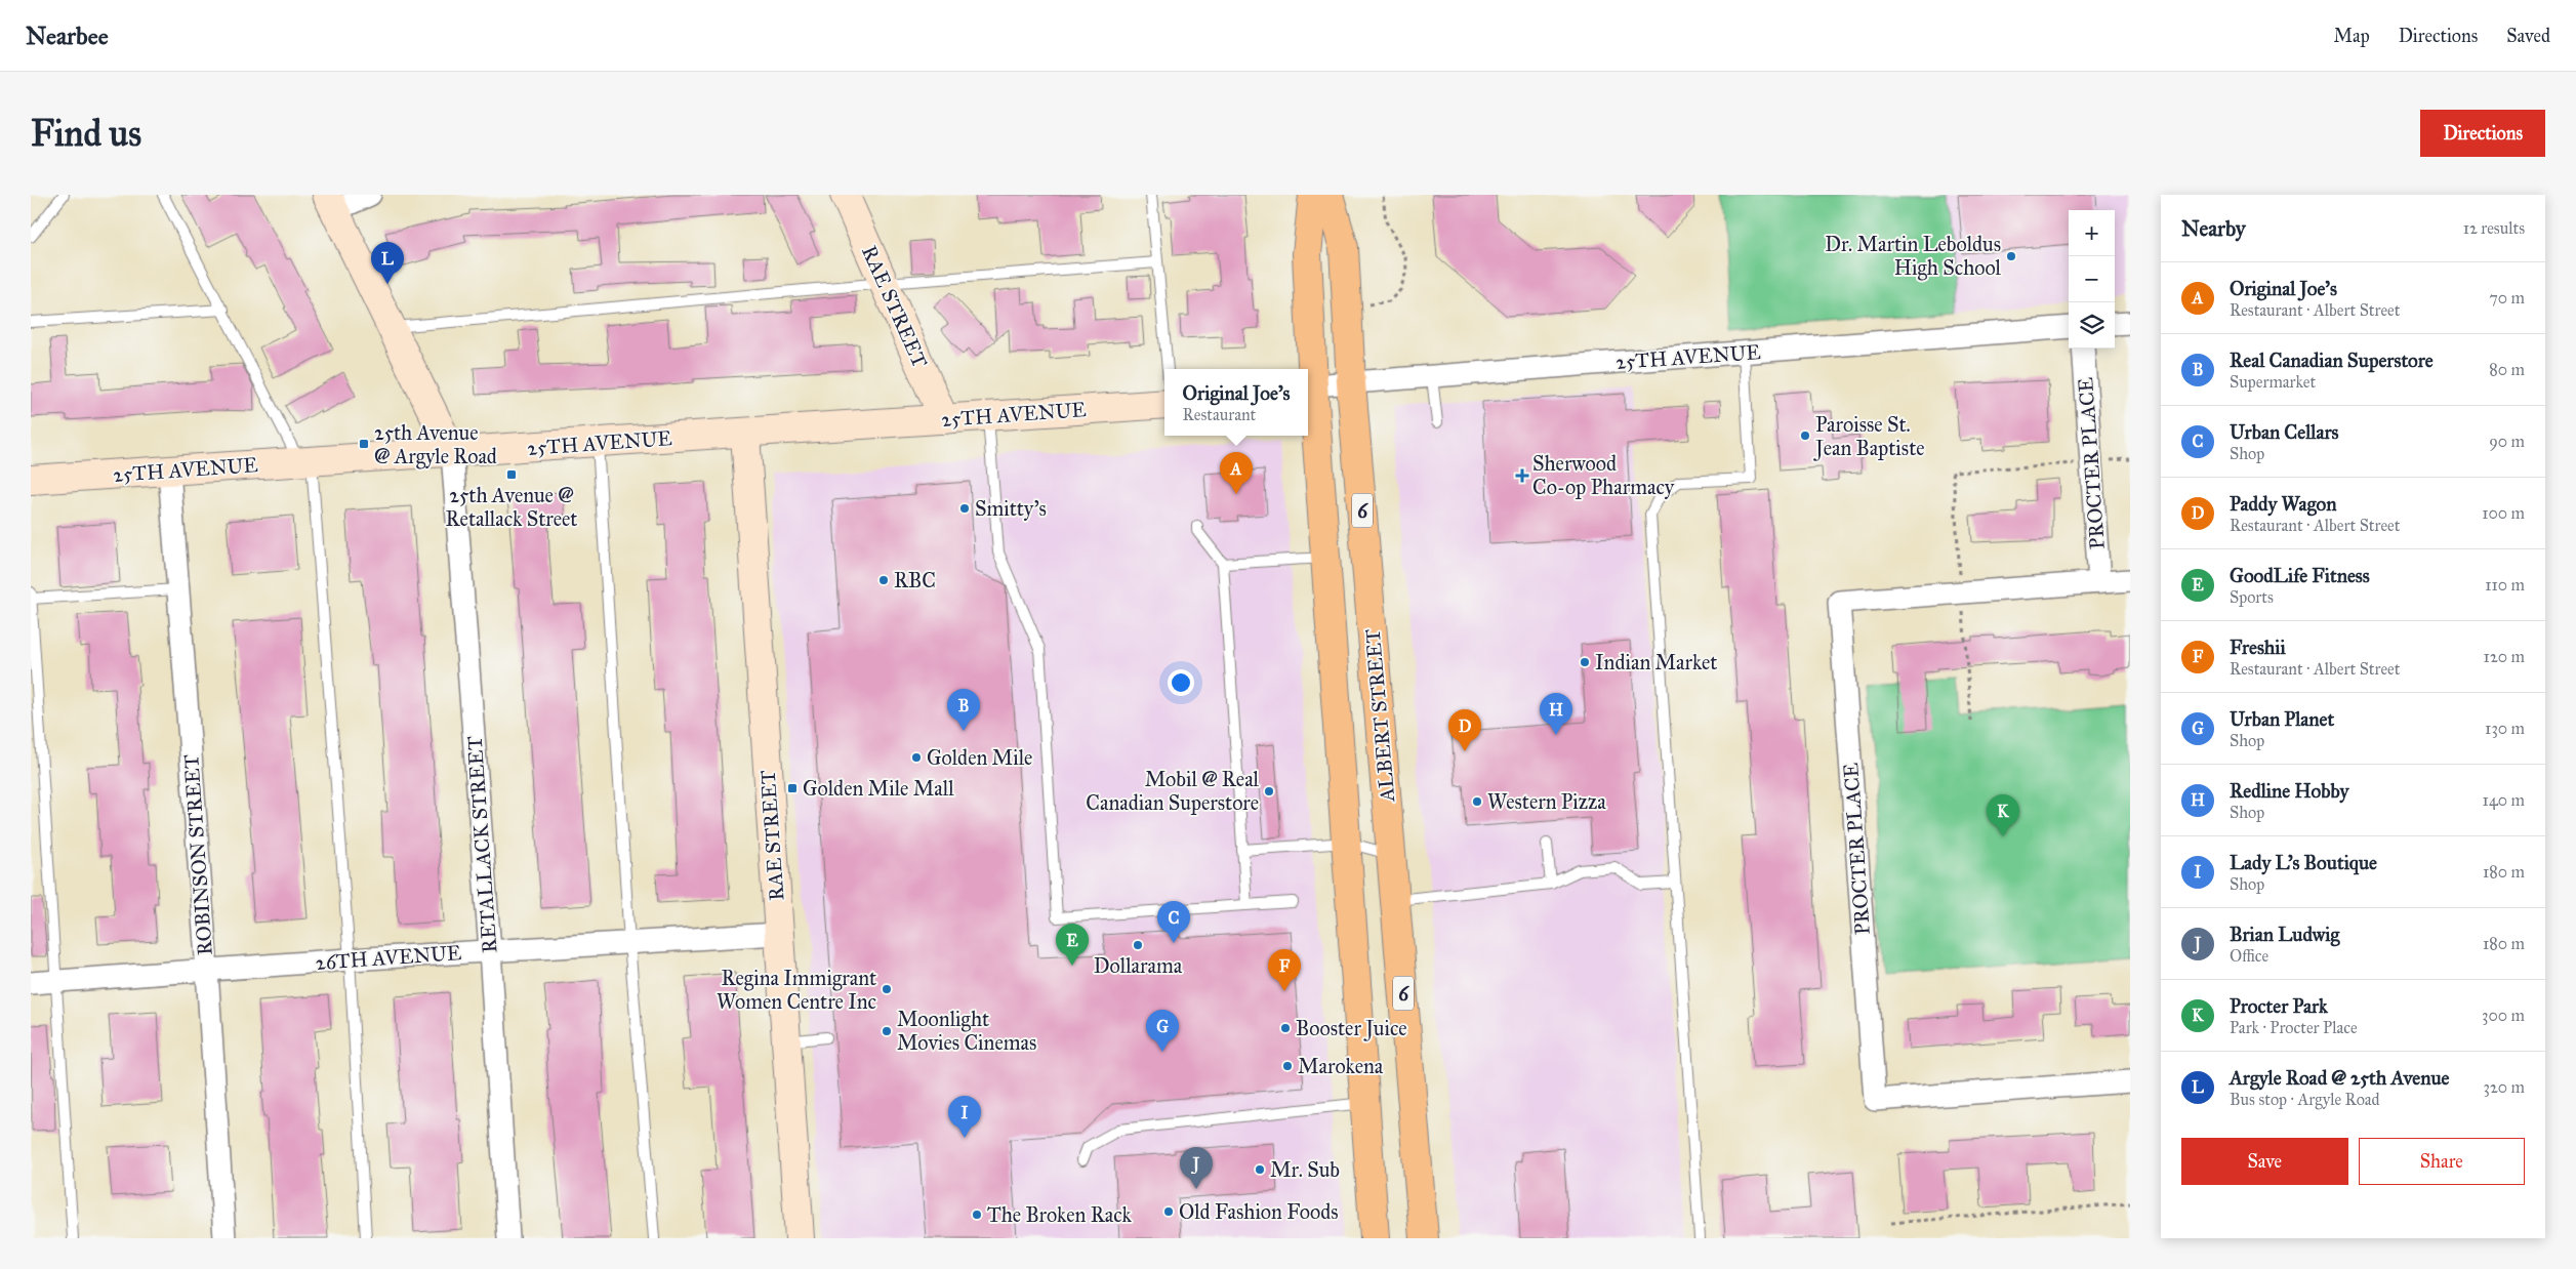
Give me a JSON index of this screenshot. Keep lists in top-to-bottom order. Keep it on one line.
{"streets":{"main road":["6","ALBERT STREET"],"street":["RAE STREET","25TH AVENUE","PROCTER PLACE","RETALLACK STREET","ROBINSON STREET","26TH AVENUE"]},"crossings":[["RAE STREET","25TH AVENUE"],["RAE STREET","26TH AVENUE"],["25TH AVENUE","ALBERT STREET"],["25TH AVENUE","RETALLACK STREET"],["25TH AVENUE","ROBINSON STREET"],["RETALLACK STREET","26TH AVENUE"],["ROBINSON STREET","26TH AVENUE"]],"places":{"other":["Dr. Martin Leboldus High School","Paroisse St. Jean Baptiste","Smitty's","RBC","Indian Market","Golden Mile","Mobil @ Real Canadian Superstore","Western Pizza","Dollarama","Regina Immigrant Women Centre Inc","Booster Juice","Moonlight Movies Cinemas","Marokena","Mr. Sub","Old Fashion Foods","The Broken Rack"],"transit":["25th Avenue @ Argyle Road","25th Avenue @ Retallack Street","Golden Mile Mall"],"health":["Sherwood Co-op Pharmacy"]},"page":{"header":"Nearbee","nav":["Map","Directions","Saved"],"buttons":["Directions",["Save","Share"]],"title":"Find us","heading":["Nearby","12 results"],"map_buttons":["+","−"],"pins":["L","A","B","H","D","K","C","E","F","G","I","J"],"list":[{"mark":"A","name":"Original Joe's","note":"Restaurant · Albert Street","value":"70 m"},{"mark":"B","name":"Real Canadian Superstore","note":"Supermarket","value":"80 m"},{"mark":"C","name":"Urban Cellars","note":"Shop","value":"90 m"},{"mark":"D","name":"Paddy Wagon","note":"Restaurant · Albert Street","value":"100 m"},{"mark":"E","name":"GoodLife Fitness","note":"Sports","value":"110 m"},{"mark":"F","name":"Freshii","note":"Restaurant · Albert Street","value":"120 m"},{"mark":"G","name":"Urban Planet","note":"Shop","value":"130 m"},{"mark":"H","name":"Redline Hobby","note":"Shop","value":"140 m"},{"mark":"I","name":"Lady L's Boutique","note":"Shop","value":"180 m"},{"mark":"J","name":"Brian Ludwig","note":"Office","value":"180 m"},{"mark":"K","name":"Procter Park","note":"Park · Procter Place","value":"300 m"},{"mark":"L","name":"Argyle Road @ 25th Avenue","note":"Bus stop · Argyle Road","value":"320 m"}],"popup":["Original Joe's","Restaurant"]}}
